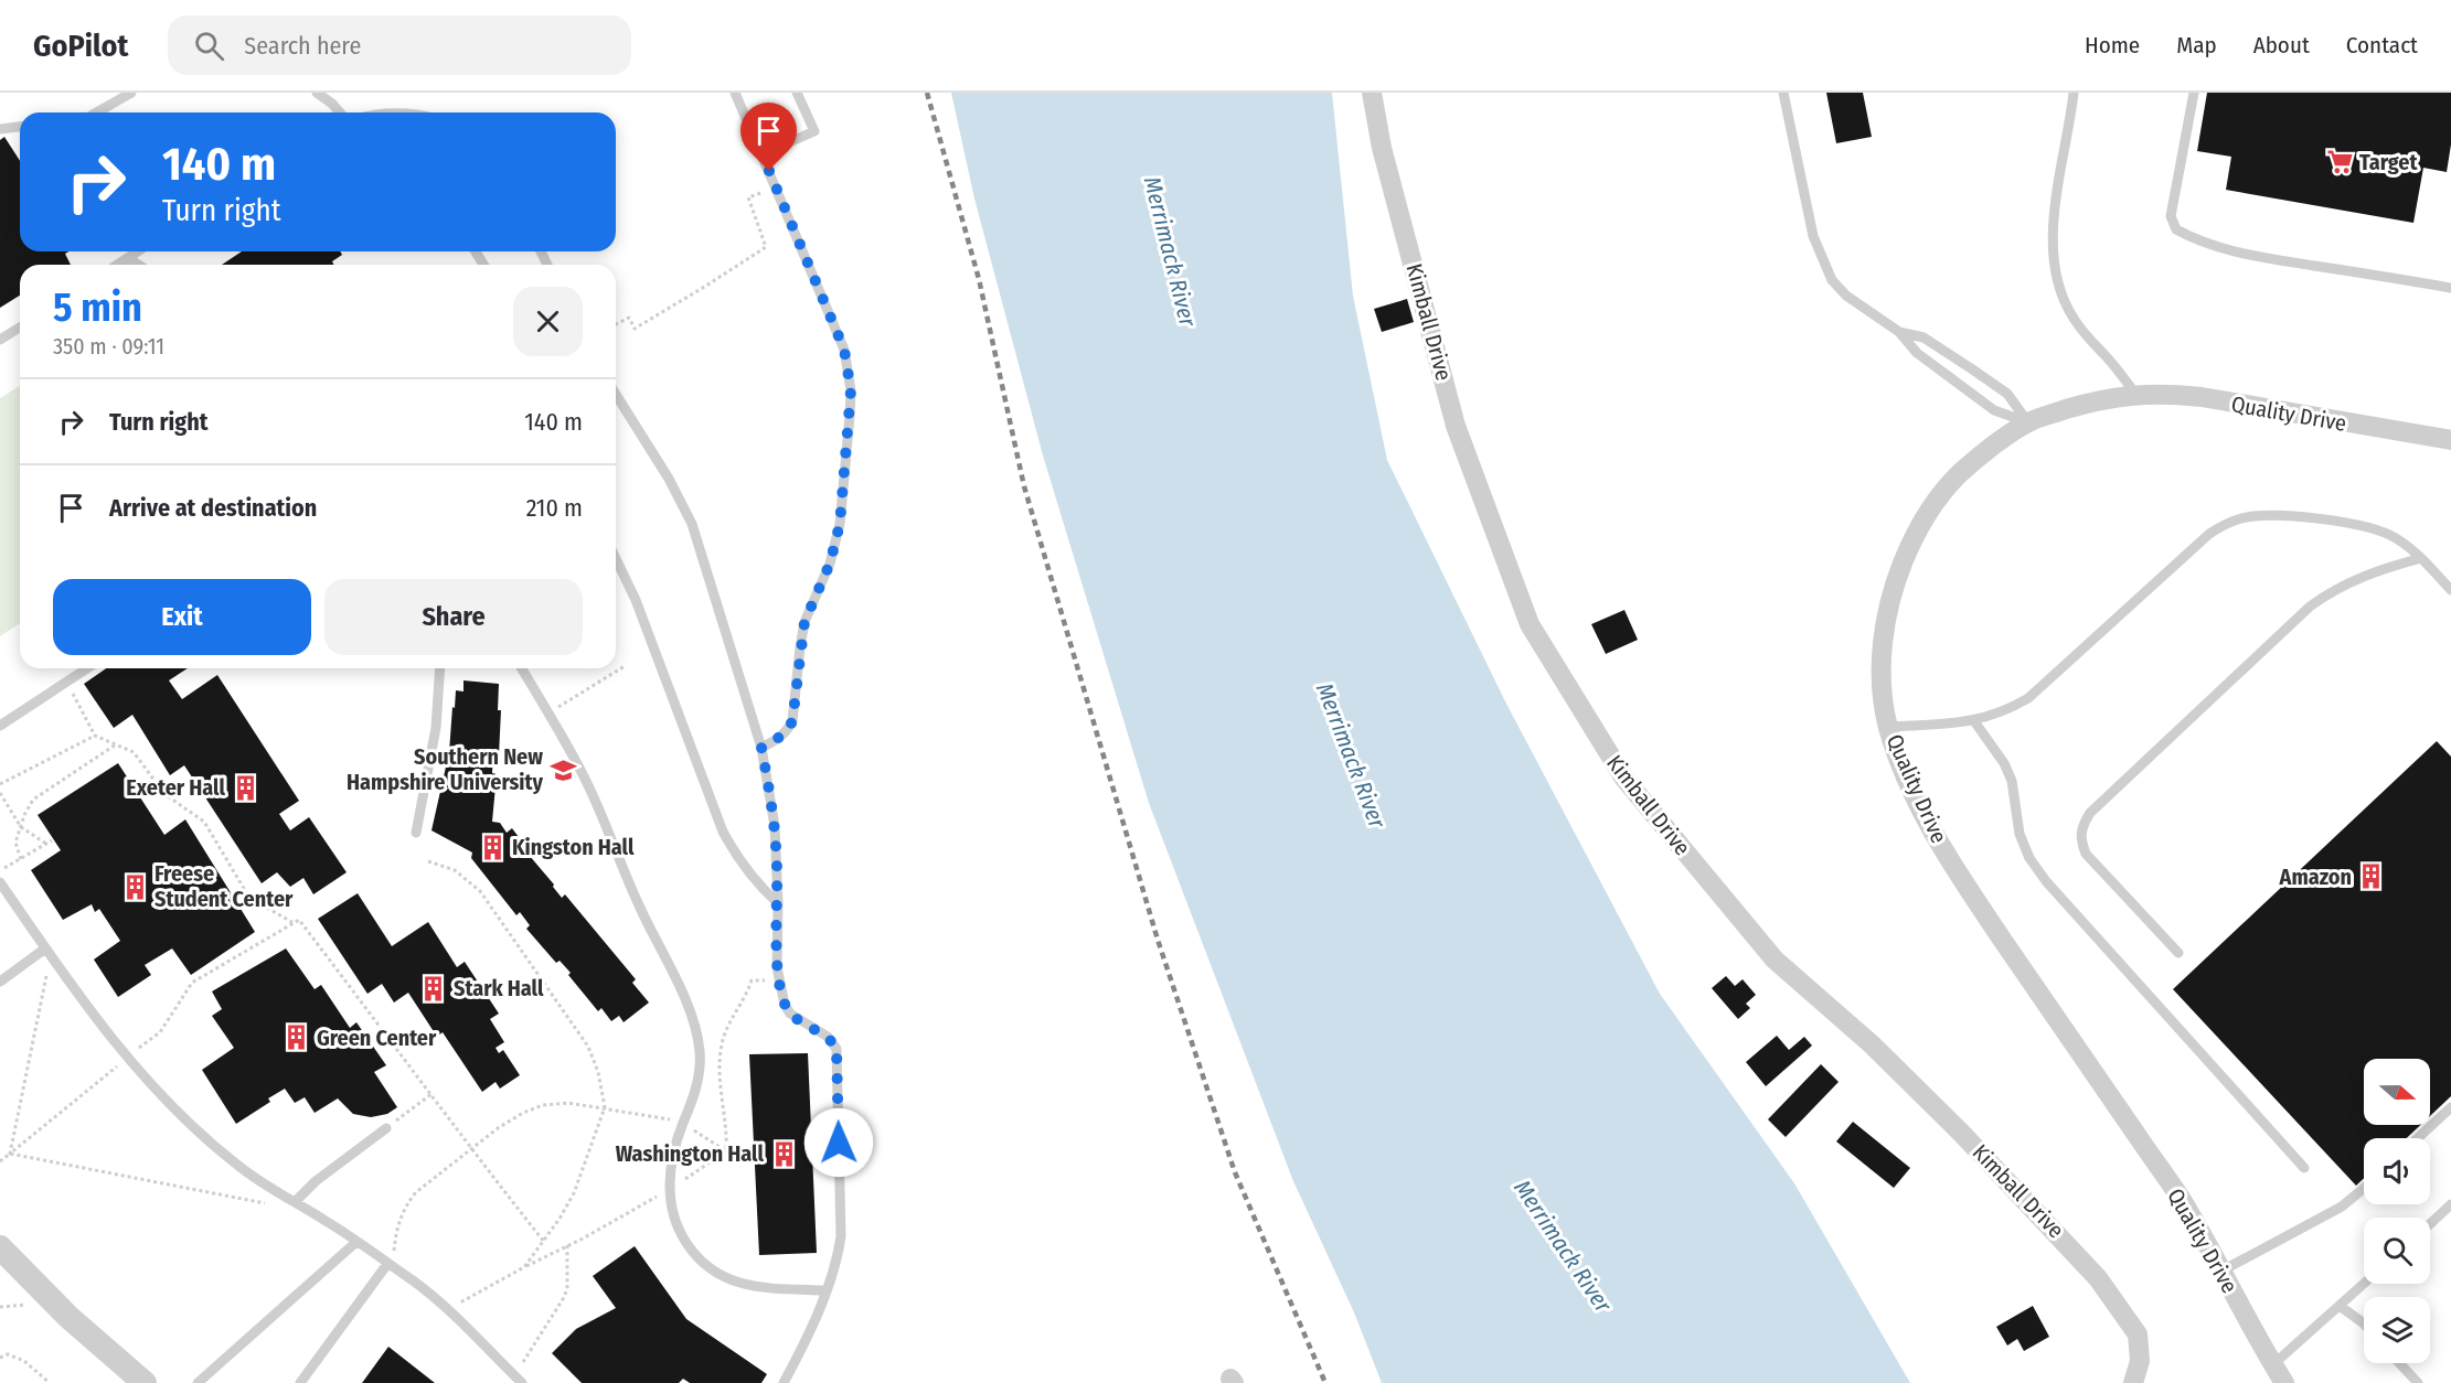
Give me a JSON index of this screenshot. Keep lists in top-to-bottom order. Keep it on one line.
{"streets":{"street":["Kimball Drive","Quality Drive"]},"water":["Merrimack River"],"places":{"supermarket":["Target"],"school or university":["Southern New Hampshire University"],"building":["Exeter Hall","Kingston Hall","Amazon","Freese Student Center","Stark Hall","Green Center","Washington Hall"]},"north":"right","page":{"header":"GoPilot","search":"Search here","nav":["Home","Map","About","Contact"],"turn":["140 m","Turn right"],"heading":["5 min","350 m · 09:11"],"list":[{"name":"Turn right","value":"140 m"},{"name":"Arrive at destination","value":"210 m"}],"buttons":["Exit","Share"]}}
